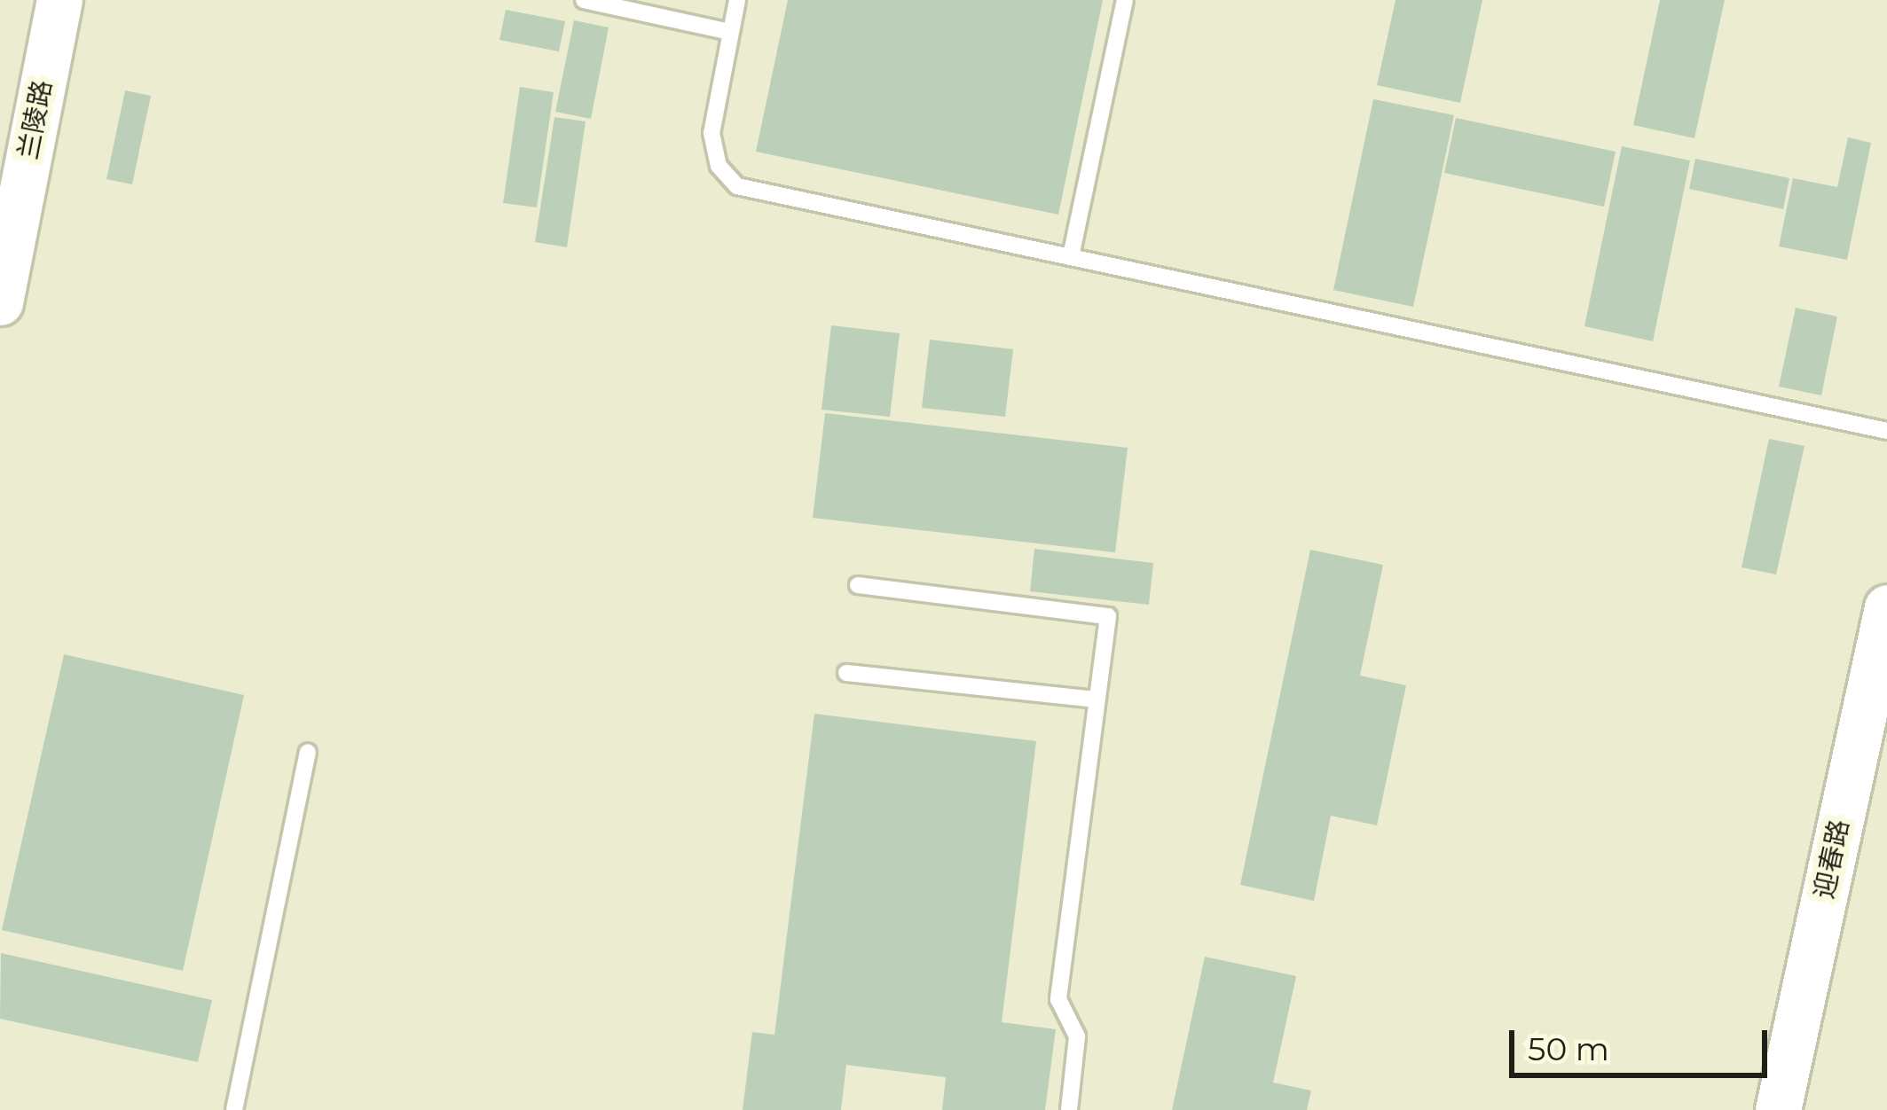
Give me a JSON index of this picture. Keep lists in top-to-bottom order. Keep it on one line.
{"streets":{"street":["兰陵路","迎春路"]},"scale_bar":"50 m"}
